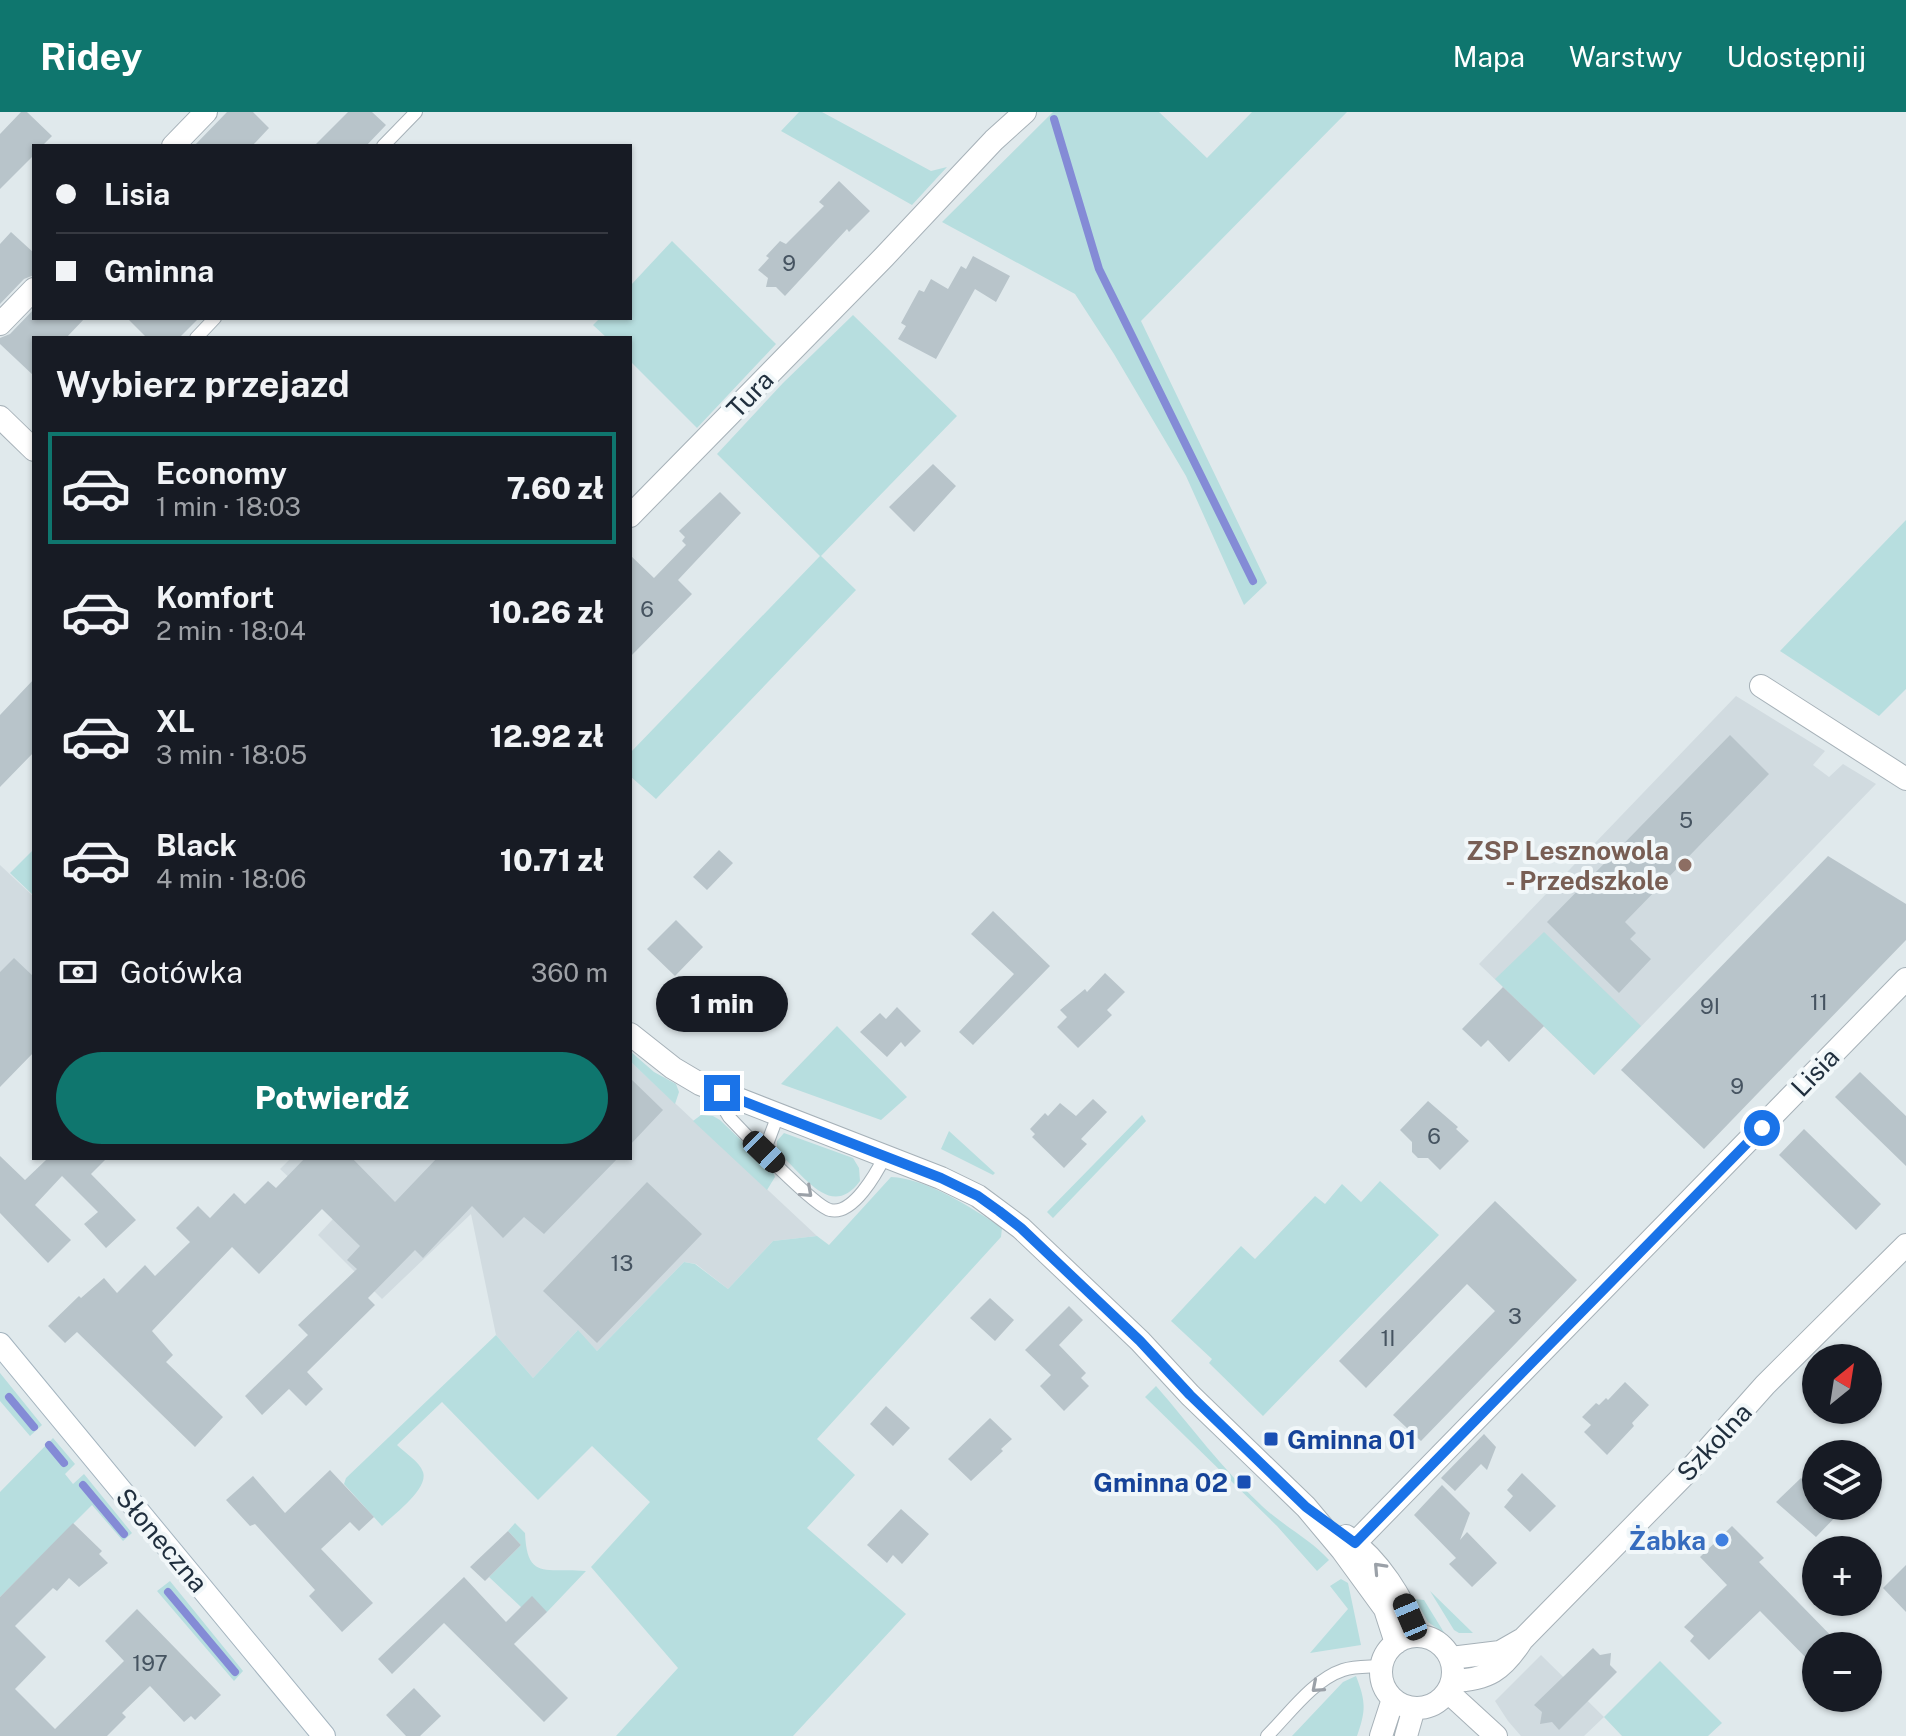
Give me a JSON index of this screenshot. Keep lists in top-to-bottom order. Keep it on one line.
{"streets":{"street":["Tura","Lisia","Szkolna","Słoneczna"]},"places":{"other":["ZSP Lesznowola - Przedszkole","Żabka"],"transit":["Gminna 01","Gminna 02"]},"house_numbers":["9","6","5","11","9I","9","6","13","3","1I","197"],"north":"top right","page":{"header":"Ridey","nav":["Mapa","Warstwy","Udostępnij"],"banner":["Lisia","Gminna"],"heading":"Wybierz przejazd","list":[{"name":"Economy","note":"1 min · 18:03","value":"7.60 zł"},{"name":"Komfort","note":"2 min · 18:04","value":"10.26 zł"},{"name":"XL","note":"3 min · 18:05","value":"12.92 zł"},{"name":"Black","note":"4 min · 18:06","value":"10.71 zł"}],"pay":["Gotówka","360 m"],"bubble":"1 min","buttons":"Potwierdź","map_buttons":["+","−"]}}
